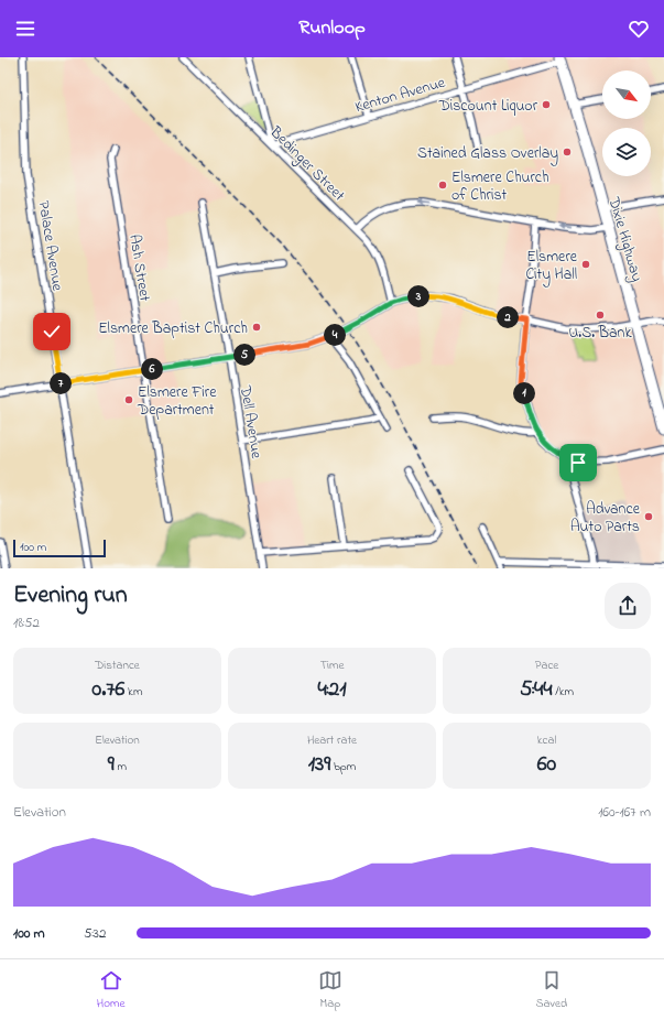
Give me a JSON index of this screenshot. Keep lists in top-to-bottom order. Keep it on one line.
{"streets":{"main road":["Dixie Highway"],"street":["Kenton Avenue","Bedinger Street","Palace Avenue","Ash Street","Dell Avenue"]},"crossings":[["Kenton Avenue","Bedinger Street"],["Kenton Avenue","Dixie Highway"]],"places":["Discount Liquor","Stained Glass Overlay","Elsmere Church of Christ","Elsmere City Hall","U.S. Bank","Elsmere Baptist Church","Elsmere Fire Department","Advance Auto Parts"],"scale_bar":"100 m","north":"bottom right","page":{"header":"Runloop","pins":["3","2","4","5","6","7","1"],"scale":"100 m","heading":["Evening run","18:52"],"stats":[["Distance","0.76 km"],["Time","4:21"],["Pace","5:44 /km"],["Elevation","9 m"],["Heart rate","139 bpm"],["kcal","60"]],"chart":["Elevation","160–167 m"],"list":[{"name":"100 m","note":"5:32"}],"tabs":["Home","Map","Saved"]}}
